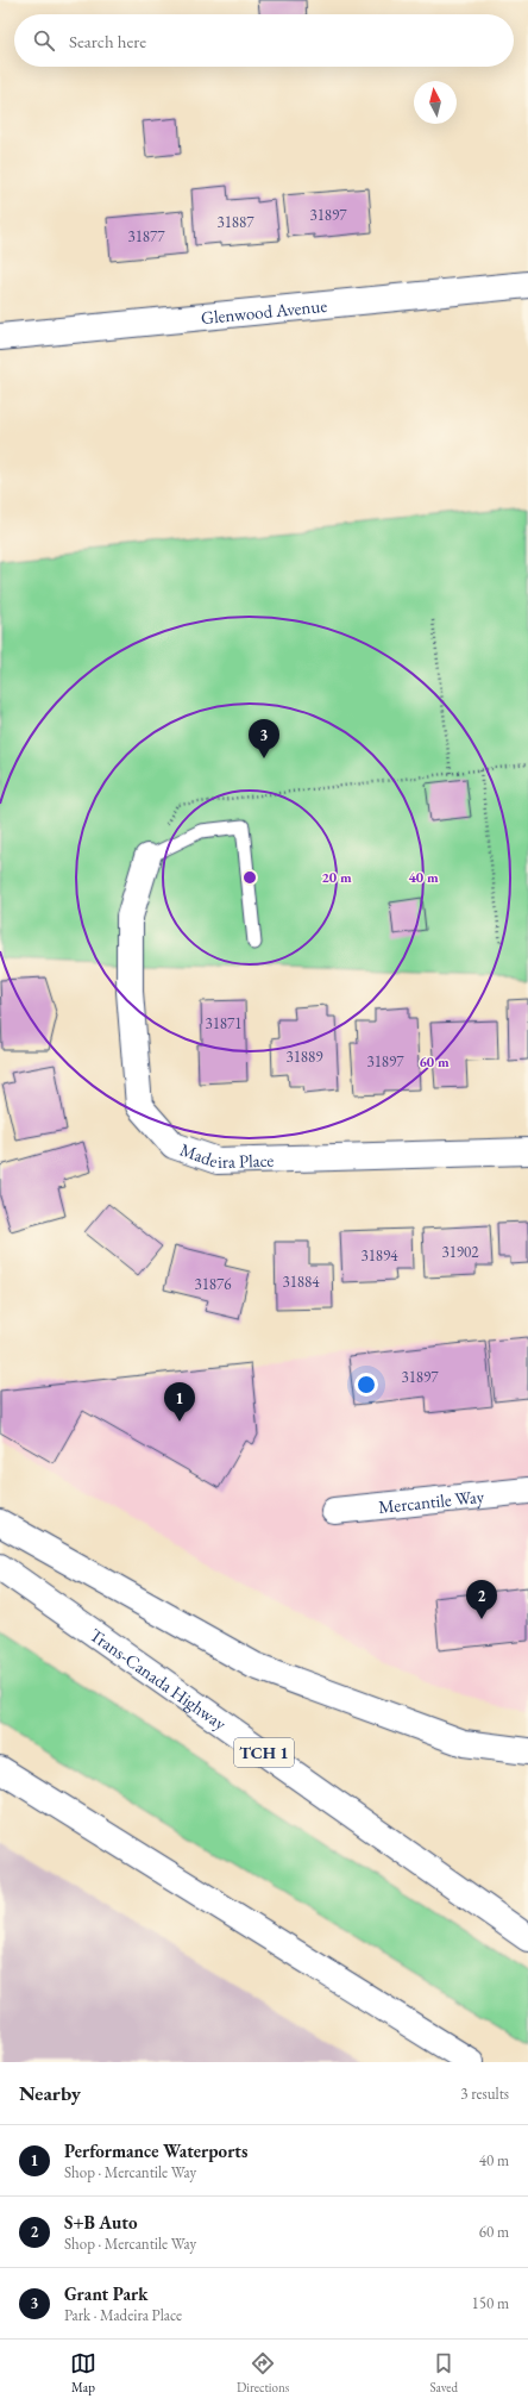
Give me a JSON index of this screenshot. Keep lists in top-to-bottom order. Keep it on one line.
{"streets":{"main road":["Glenwood Avenue","Madeira Place","Mercantile Way","Trans-Canada Highway","TCH 1"]},"house_numbers":["31897","31887","31877","31871","31889","31897","31902","31894","31884","31876","31897"],"north":"top","page":{"search":"Search here","pins":["3","1","2"],"heading":["Nearby","3 results"],"list":[{"mark":"1","name":"Performance Waterports","note":"Shop · Mercantile Way","value":"40 m"},{"mark":"2","name":"S+B Auto","note":"Shop · Mercantile Way","value":"60 m"},{"mark":"3","name":"Grant Park","note":"Park · Madeira Place","value":"150 m"}],"nav":["Map","Directions","Saved"]},"rings":["20 m","40 m","60 m"]}
